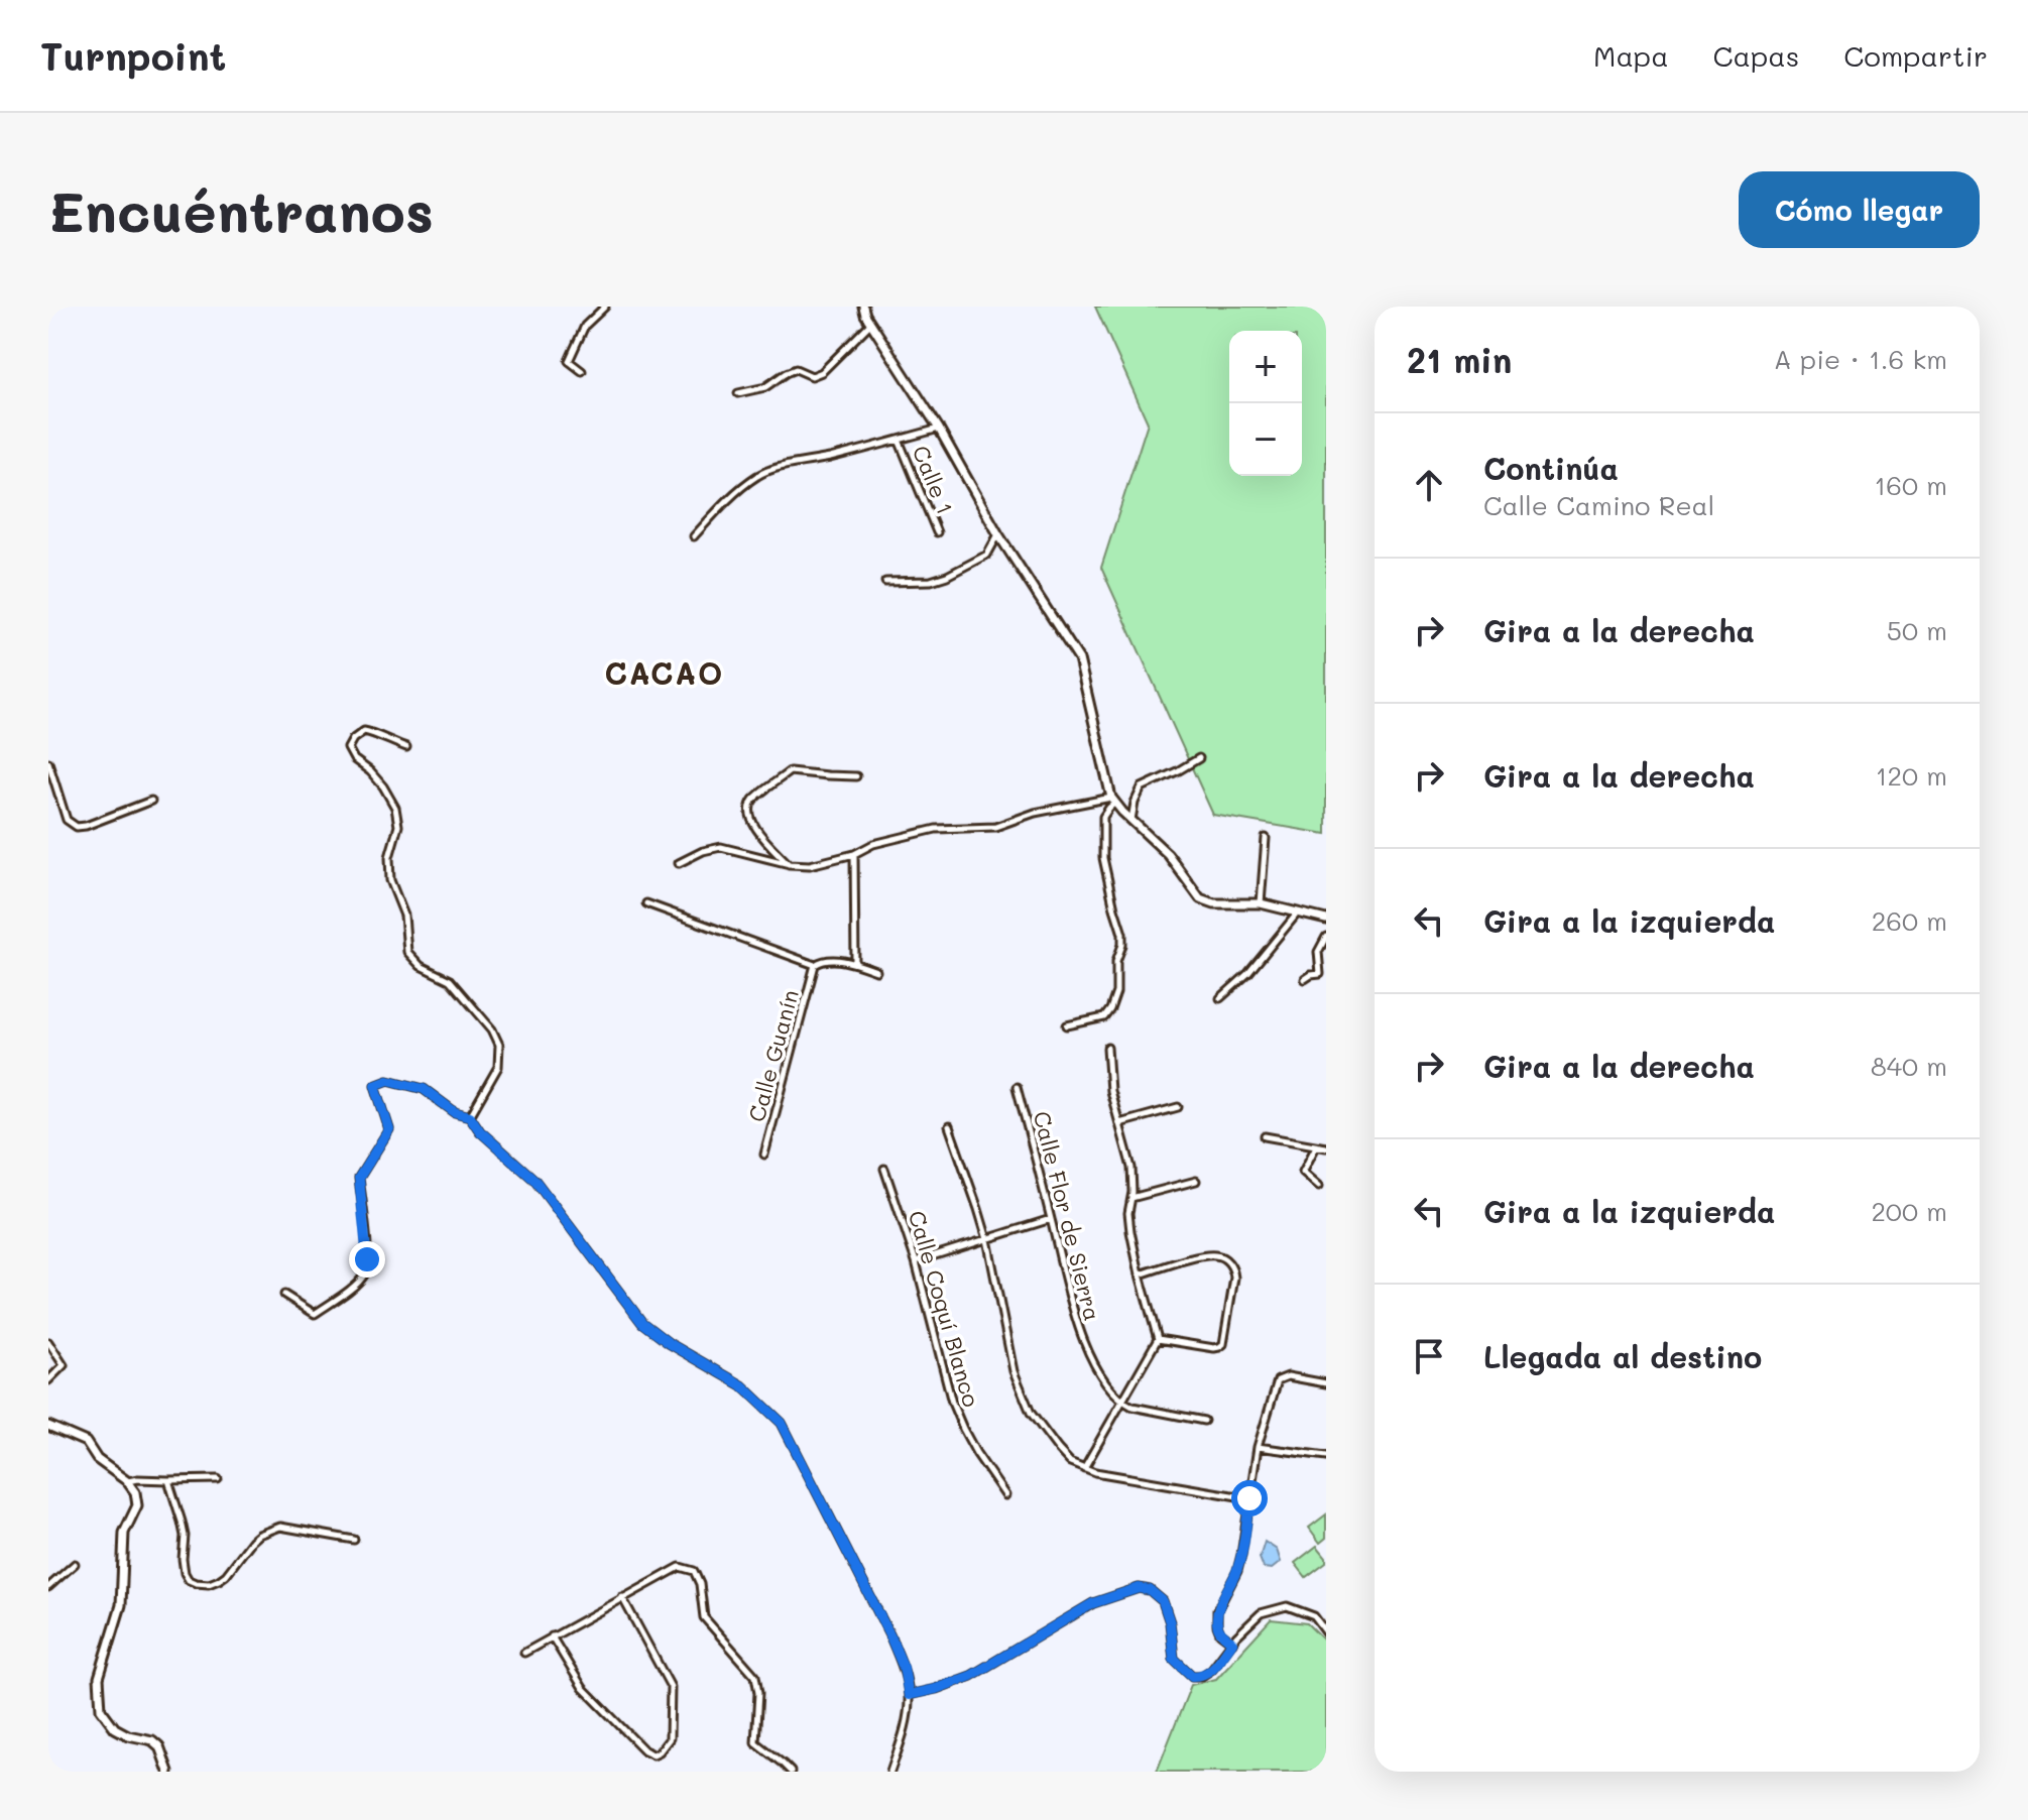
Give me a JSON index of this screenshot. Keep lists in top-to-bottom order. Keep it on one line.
{"streets":{"street":["Calle 1","Calle Guanín","Calle Flor de Sierra","Calle Coquí Blanco"]},"districts":["CACAO"],"page":{"header":"Turnpoint","nav":["Mapa","Capas","Compartir"],"buttons":"Cómo llegar","title":"Encuéntranos","heading":["21 min","A pie · 1.6 km"],"map_buttons":["+","−"],"list":[["Continúa","Calle Camino Real","160 m"],["Gira a la derecha","50 m"],["Gira a la derecha","120 m"],["Gira a la izquierda","260 m"],["Gira a la derecha","840 m"],["Gira a la izquierda","200 m"],"Llegada al destino"]}}
